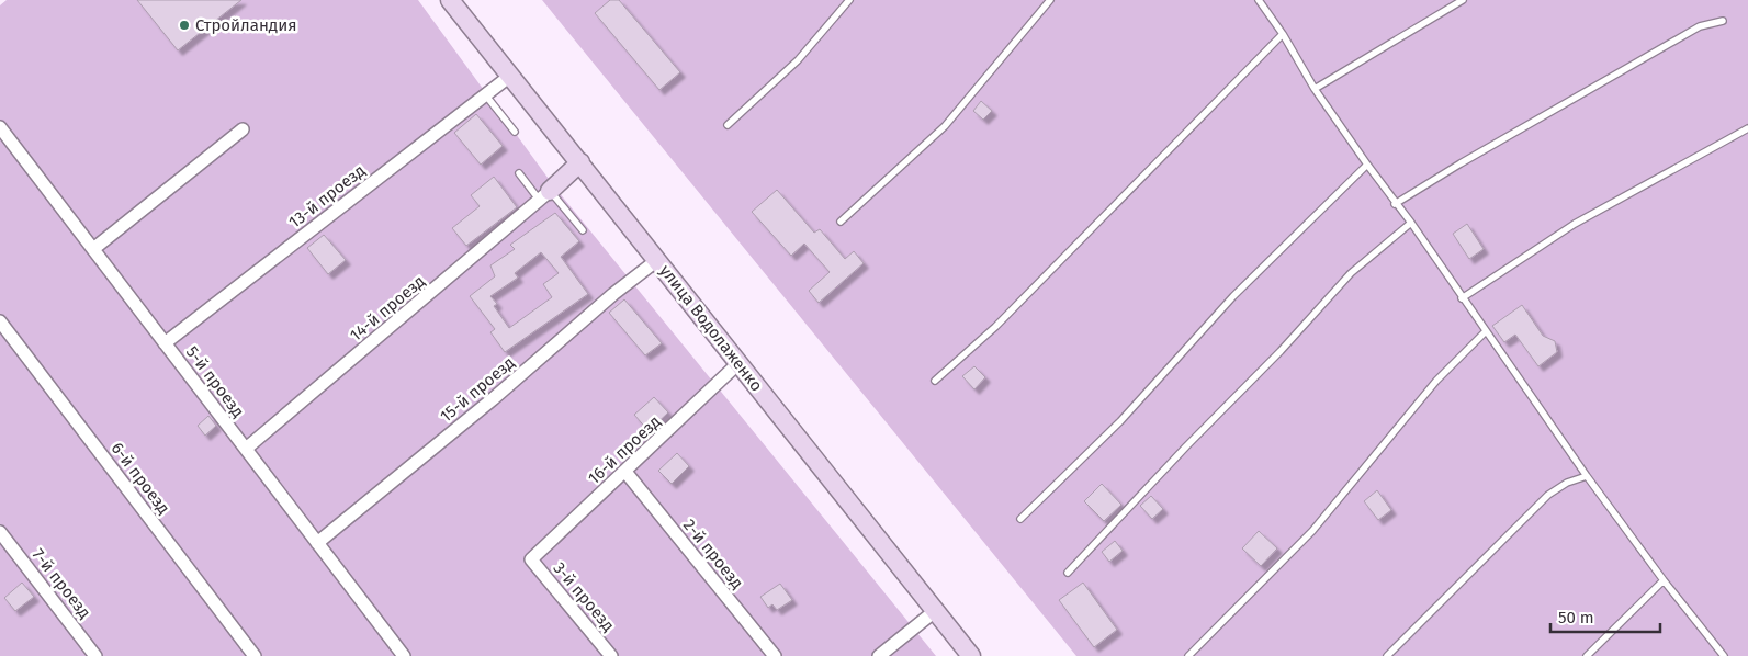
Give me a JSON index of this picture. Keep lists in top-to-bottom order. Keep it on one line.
{"streets":{"main road":["улица Водолаженко"],"street":["13-й проезд","14-й проезд","5-й проезд","15-й проезд","16-й проезд","6-й проезд","2-й проезд","7-й проезд","3-й проезд"]},"crossings":[["13-й проезд","улица Водолаженко"],["13-й проезд","5-й проезд"],["14-й проезд","5-й проезд"],["улица Водолаженко","15-й проезд"],["улица Водолаженко","16-й проезд"],["5-й проезд","15-й проезд"],["16-й проезд","2-й проезд"],["16-й проезд","3-й проезд"]],"places":["Стройландия"],"scale_bar":"50 m"}
